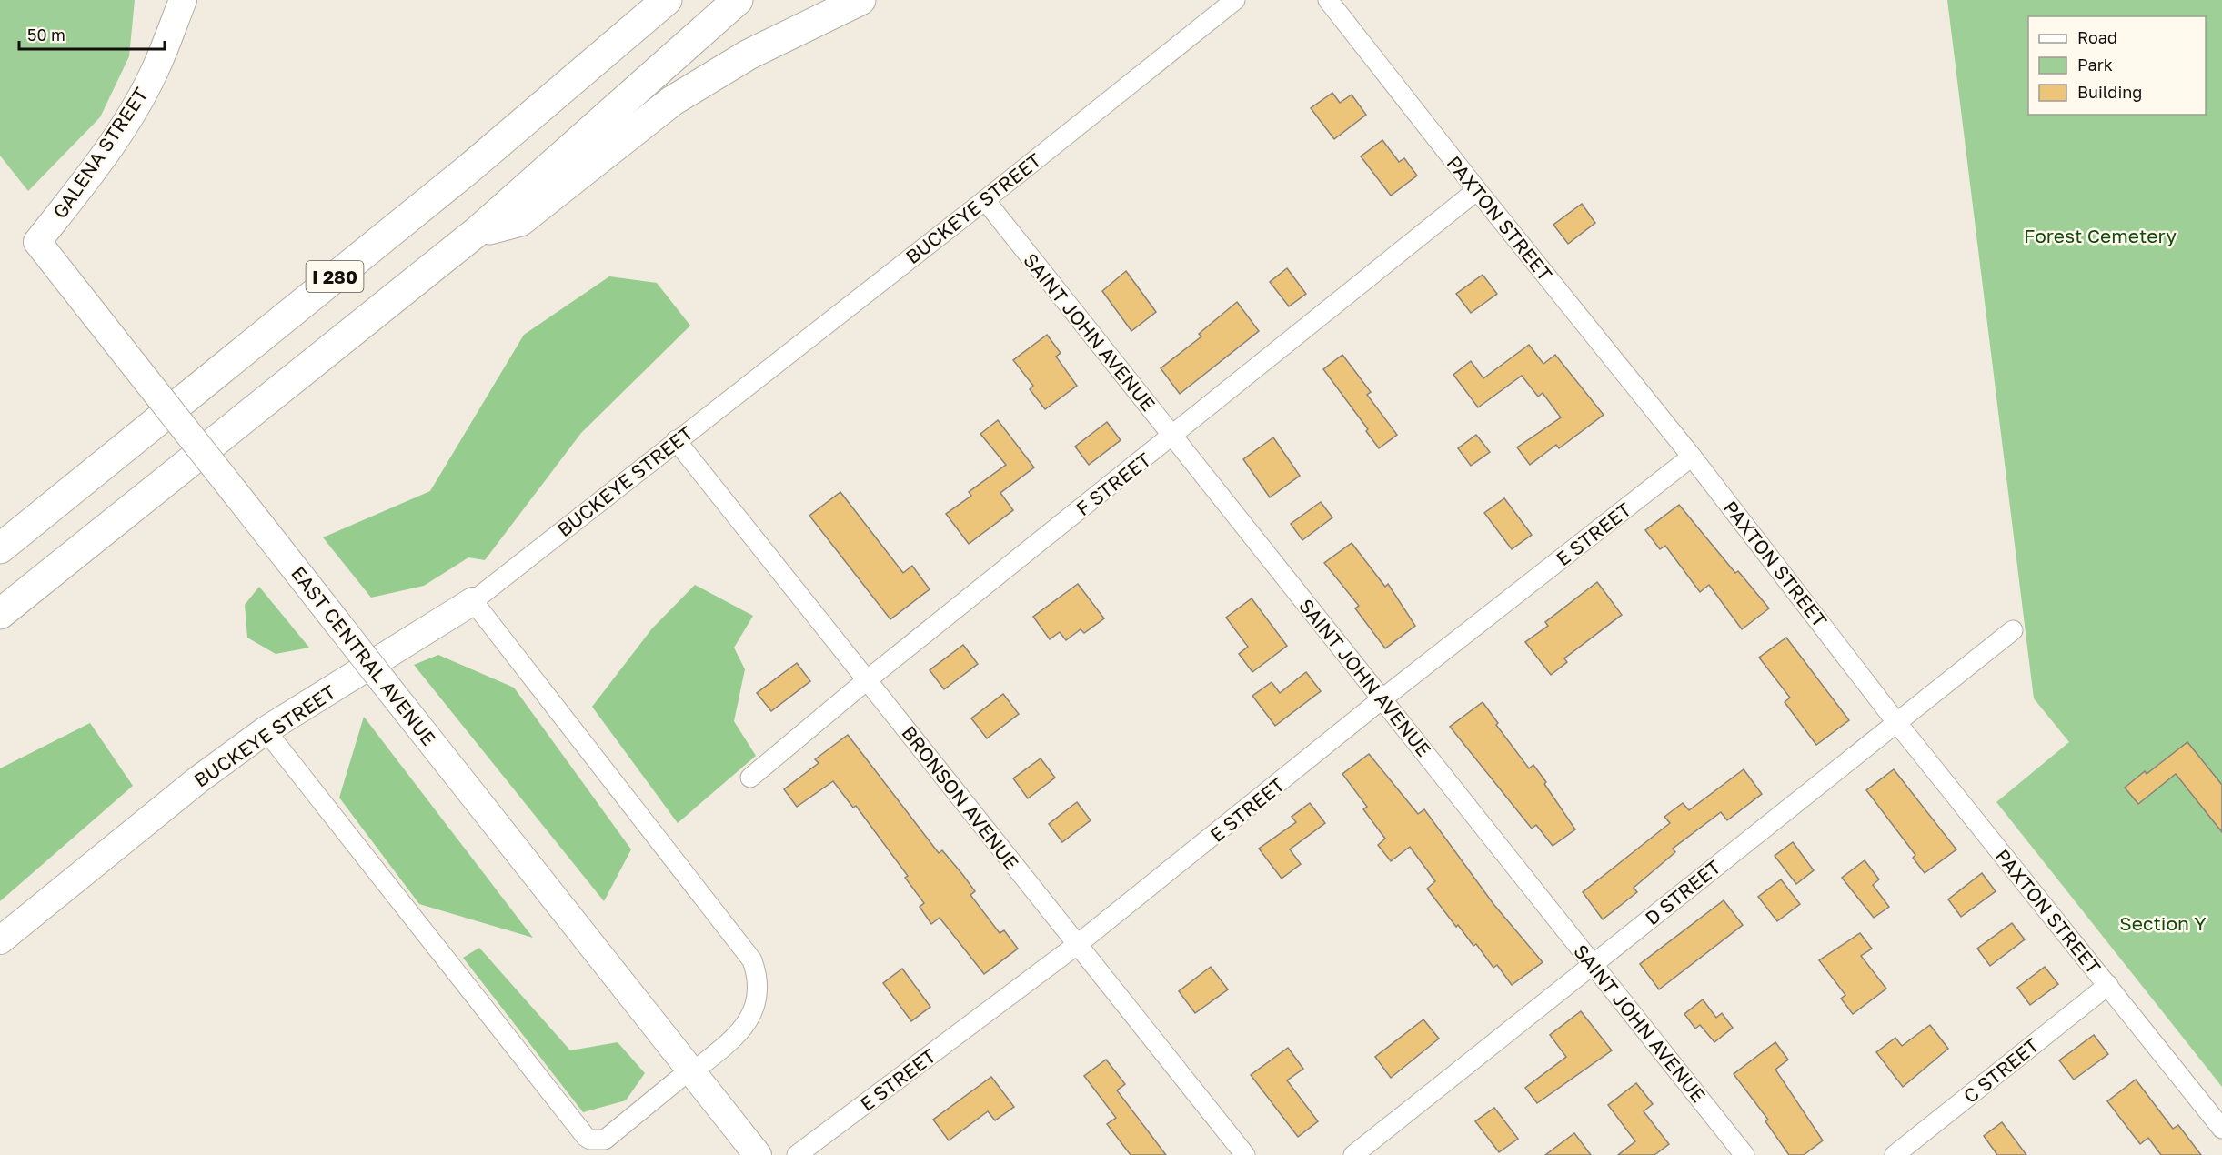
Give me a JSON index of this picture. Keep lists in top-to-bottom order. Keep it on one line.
{"streets":{"highway":["I 280"],"street":["GALENA STREET","BUCKEYE STREET","PAXTON STREET","SAINT JOHN AVENUE","F STREET","E STREET","EAST CENTRAL AVENUE","BRONSON AVENUE","D STREET","C STREET"]},"crossings":[["GALENA STREET","EAST CENTRAL AVENUE"],["BUCKEYE STREET","SAINT JOHN AVENUE"],["BUCKEYE STREET","BRONSON AVENUE"],["PAXTON STREET","F STREET"],["PAXTON STREET","E STREET"],["PAXTON STREET","D STREET"],["PAXTON STREET","C STREET"],["SAINT JOHN AVENUE","F STREET"],["SAINT JOHN AVENUE","E STREET"],["SAINT JOHN AVENUE","D STREET"],["F STREET","BRONSON AVENUE"],["E STREET","BRONSON AVENUE"]],"parks":["Forest Cemetery","Section Y"],"legend":["Road","Park","Building"],"scale_bar":"50 m"}
